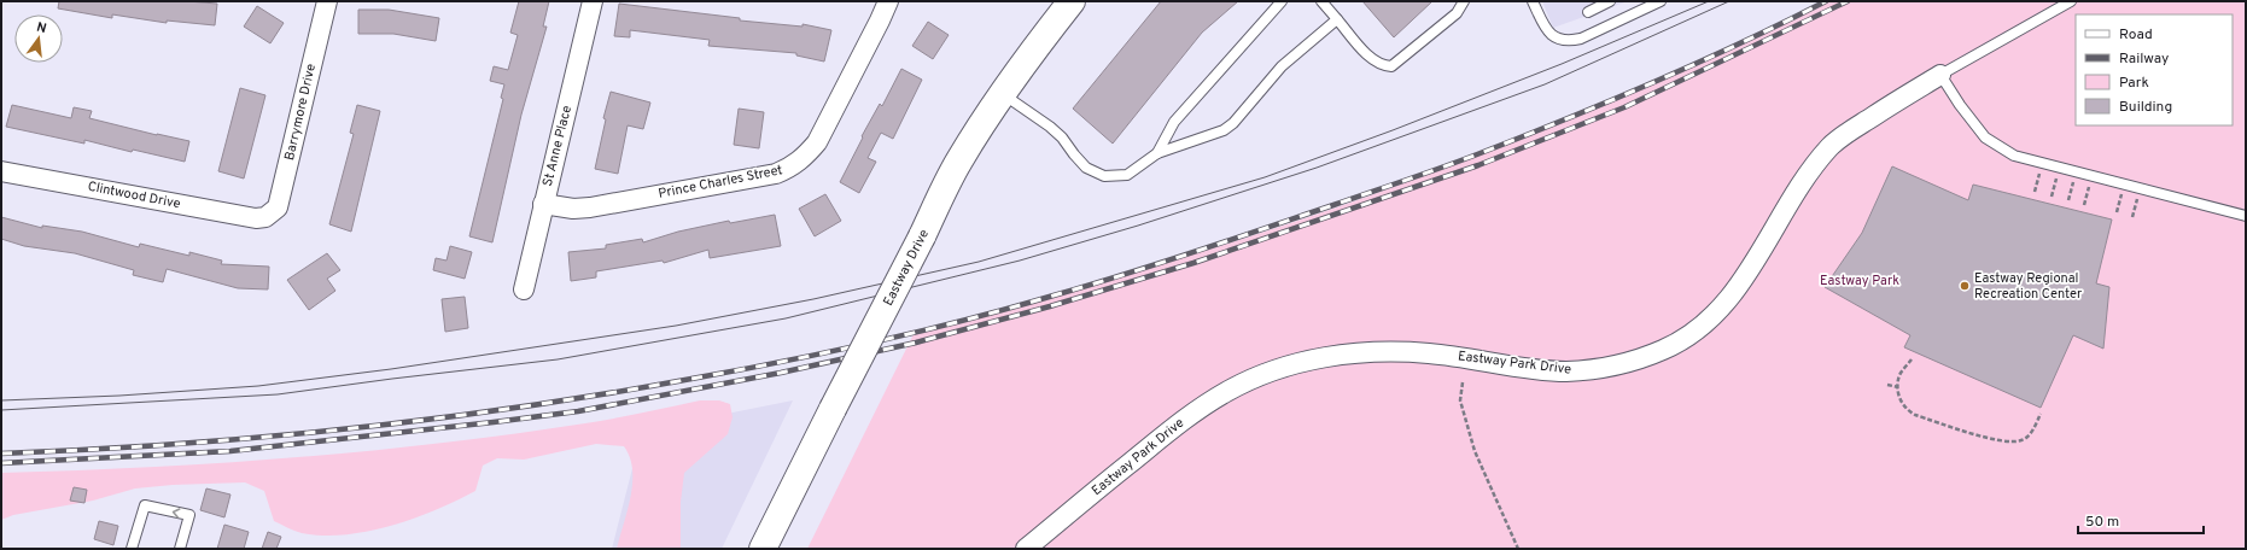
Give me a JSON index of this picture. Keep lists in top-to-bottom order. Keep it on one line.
{"streets":{"main road":["Eastway Drive"],"street":["Barrymore Drive","St Anne Place","Prince Charles Street","Clintwood Drive","Eastway Park Drive"]},"crossings":[["Barrymore Drive","Clintwood Drive"],["St Anne Place","Prince Charles Street"]],"parks":["Eastway Park"],"places":["Eastway Regional Recreation Center"],"legend":["Road","Railway","Park","Building"],"scale_bar":"50 m","north":"top"}
